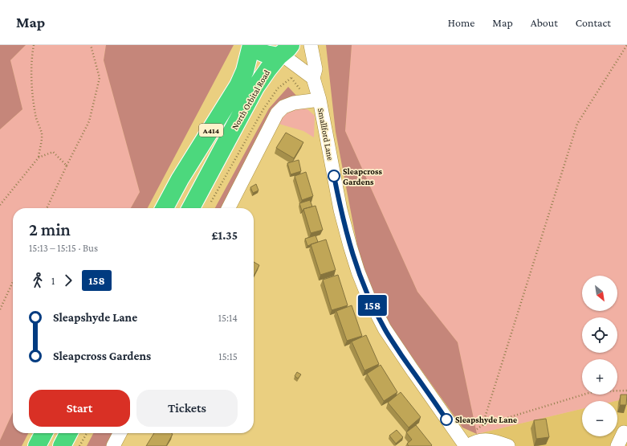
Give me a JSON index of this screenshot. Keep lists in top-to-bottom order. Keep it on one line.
{"streets":{"highway":["North Orbital Road","A414"],"street":["Smallford Lane"]},"crossings":[["North Orbital Road","A414"]],"places":["Sleapcross Gardens","Sleapshyde Lane"],"lines":["bus line 158"],"north":"bottom right","page":{"header":"Map","nav":["Home","Map","About","Contact"],"on_map":"158","heading":["2 min","15:13 – 15:15 · Bus","£1.35"],"legs":["1","158"],"map_buttons":["+","−"],"list":[{"name":"Sleapshyde Lane","value":"15:14"},{"name":"Sleapcross Gardens","value":"15:15"}],"buttons":["Start","Tickets"]}}
